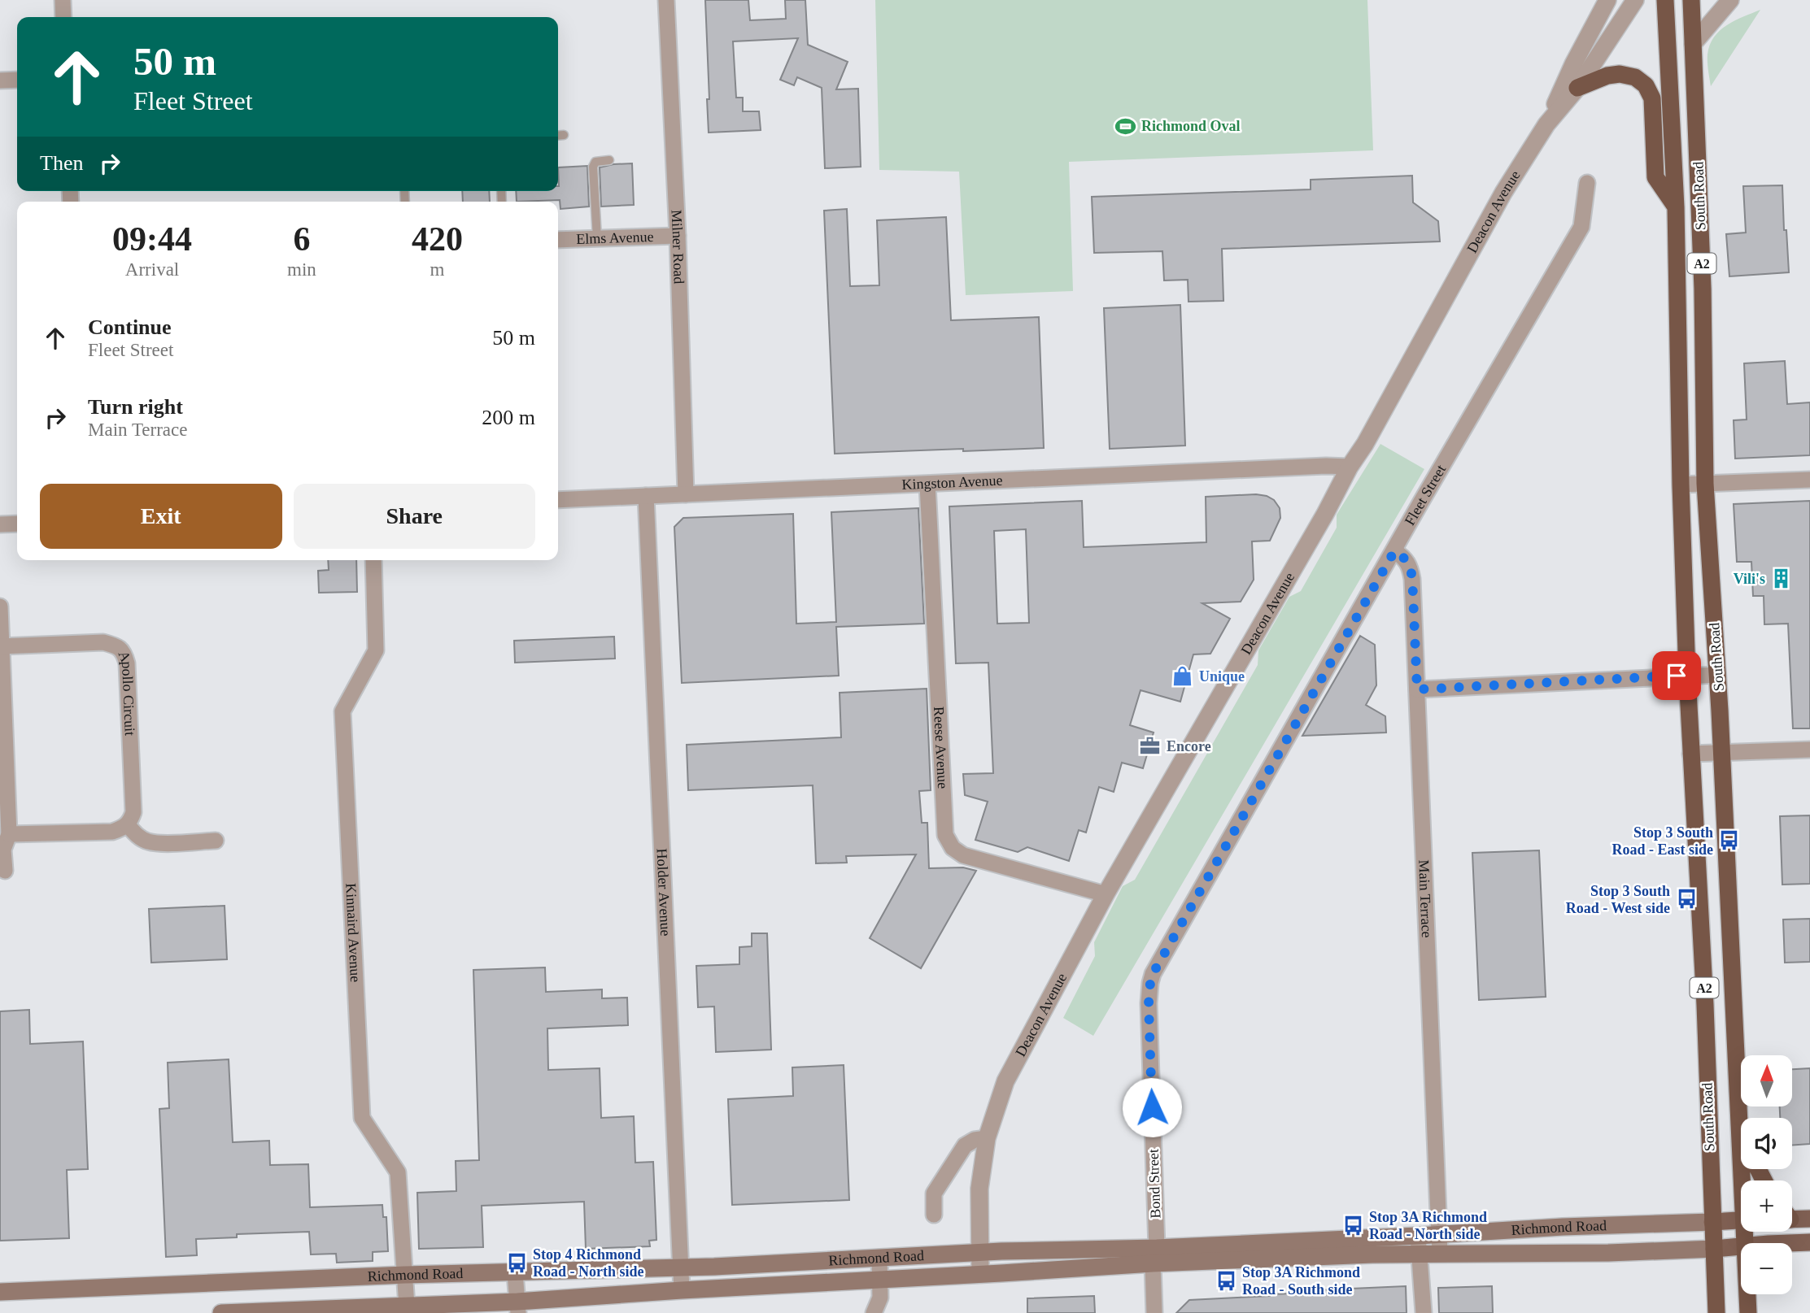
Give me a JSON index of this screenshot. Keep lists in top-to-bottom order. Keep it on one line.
{"streets":{"highway":["South Road","A2"],"main road":["Richmond Road"],"street":["Deacon Avenue","Elms Avenue","Milner Road","Kingston Avenue","Fleet Street","Apollo Circuit","Reese Avenue","Holder Avenue","Main Terrace","Kinnaird Avenue","Bond Street"]},"crossings":[["South Road","Richmond Road"],["Deacon Avenue","Kingston Avenue"],["Deacon Avenue","Reese Avenue"],["Deacon Avenue","Richmond Road"],["Elms Avenue","Milner Road"],["Milner Road","Kingston Avenue"],["Kingston Avenue","Reese Avenue"],["Kingston Avenue","Holder Avenue"],["Fleet Street","Main Terrace"],["Fleet Street","Bond Street"],["Holder Avenue","Richmond Road"],["Main Terrace","Richmond Road"],["Kinnaird Avenue","Richmond Road"],["Bond Street","Richmond Road"]],"places":{"sports":["Richmond Oval"],"building":["Vili's"],"shop":["Unique"],"office":["Encore"],"bus stop":["Stop 3 South Road - East side","Stop 3 South Road - West side","Stop 3A Richmond Road - North side","Stop 4 Richmond Road - North side","Stop 3A Richmond Road - South side"]},"north":"top","page":{"turn":["50 m","Fleet Street"],"then":"Then","eta":["09:44","Arrival","6","min","420","m"],"list":[{"name":"Continue","note":"Fleet Street","value":"50 m"},{"name":"Turn right","note":"Main Terrace","value":"200 m"}],"buttons":["Exit","Share"],"map_buttons":["+","−"]}}
